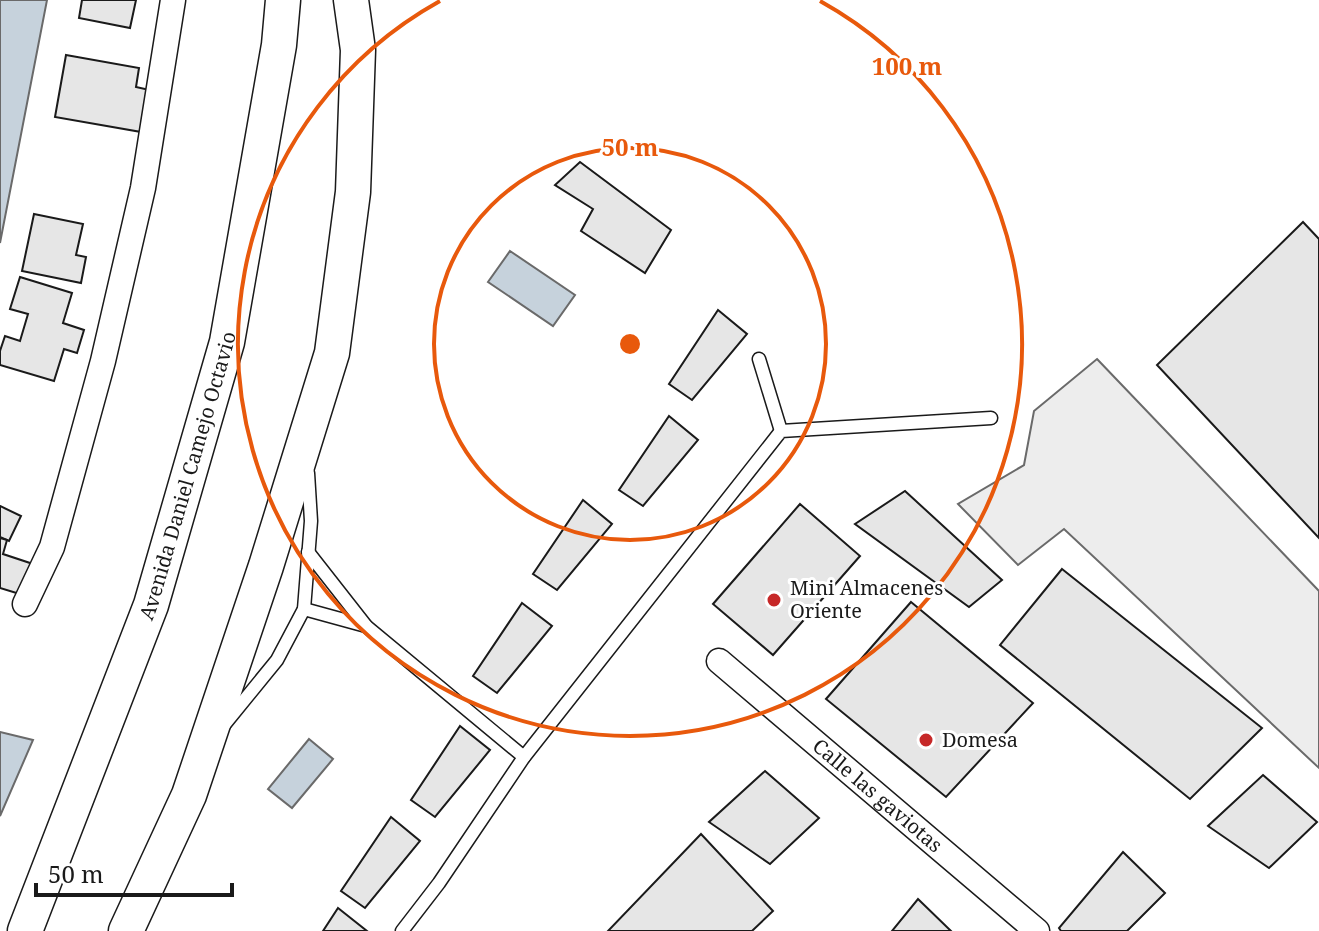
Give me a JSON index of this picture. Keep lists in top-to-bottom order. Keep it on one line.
{"streets":{"main road":["Avenida Daniel Camejo Octavio"],"street":["Calle las gaviotas"]},"places":["Mini Almacenes Oriente","Domesa"],"scale_bar":"50 m","rings":["100 m","50 m"]}
